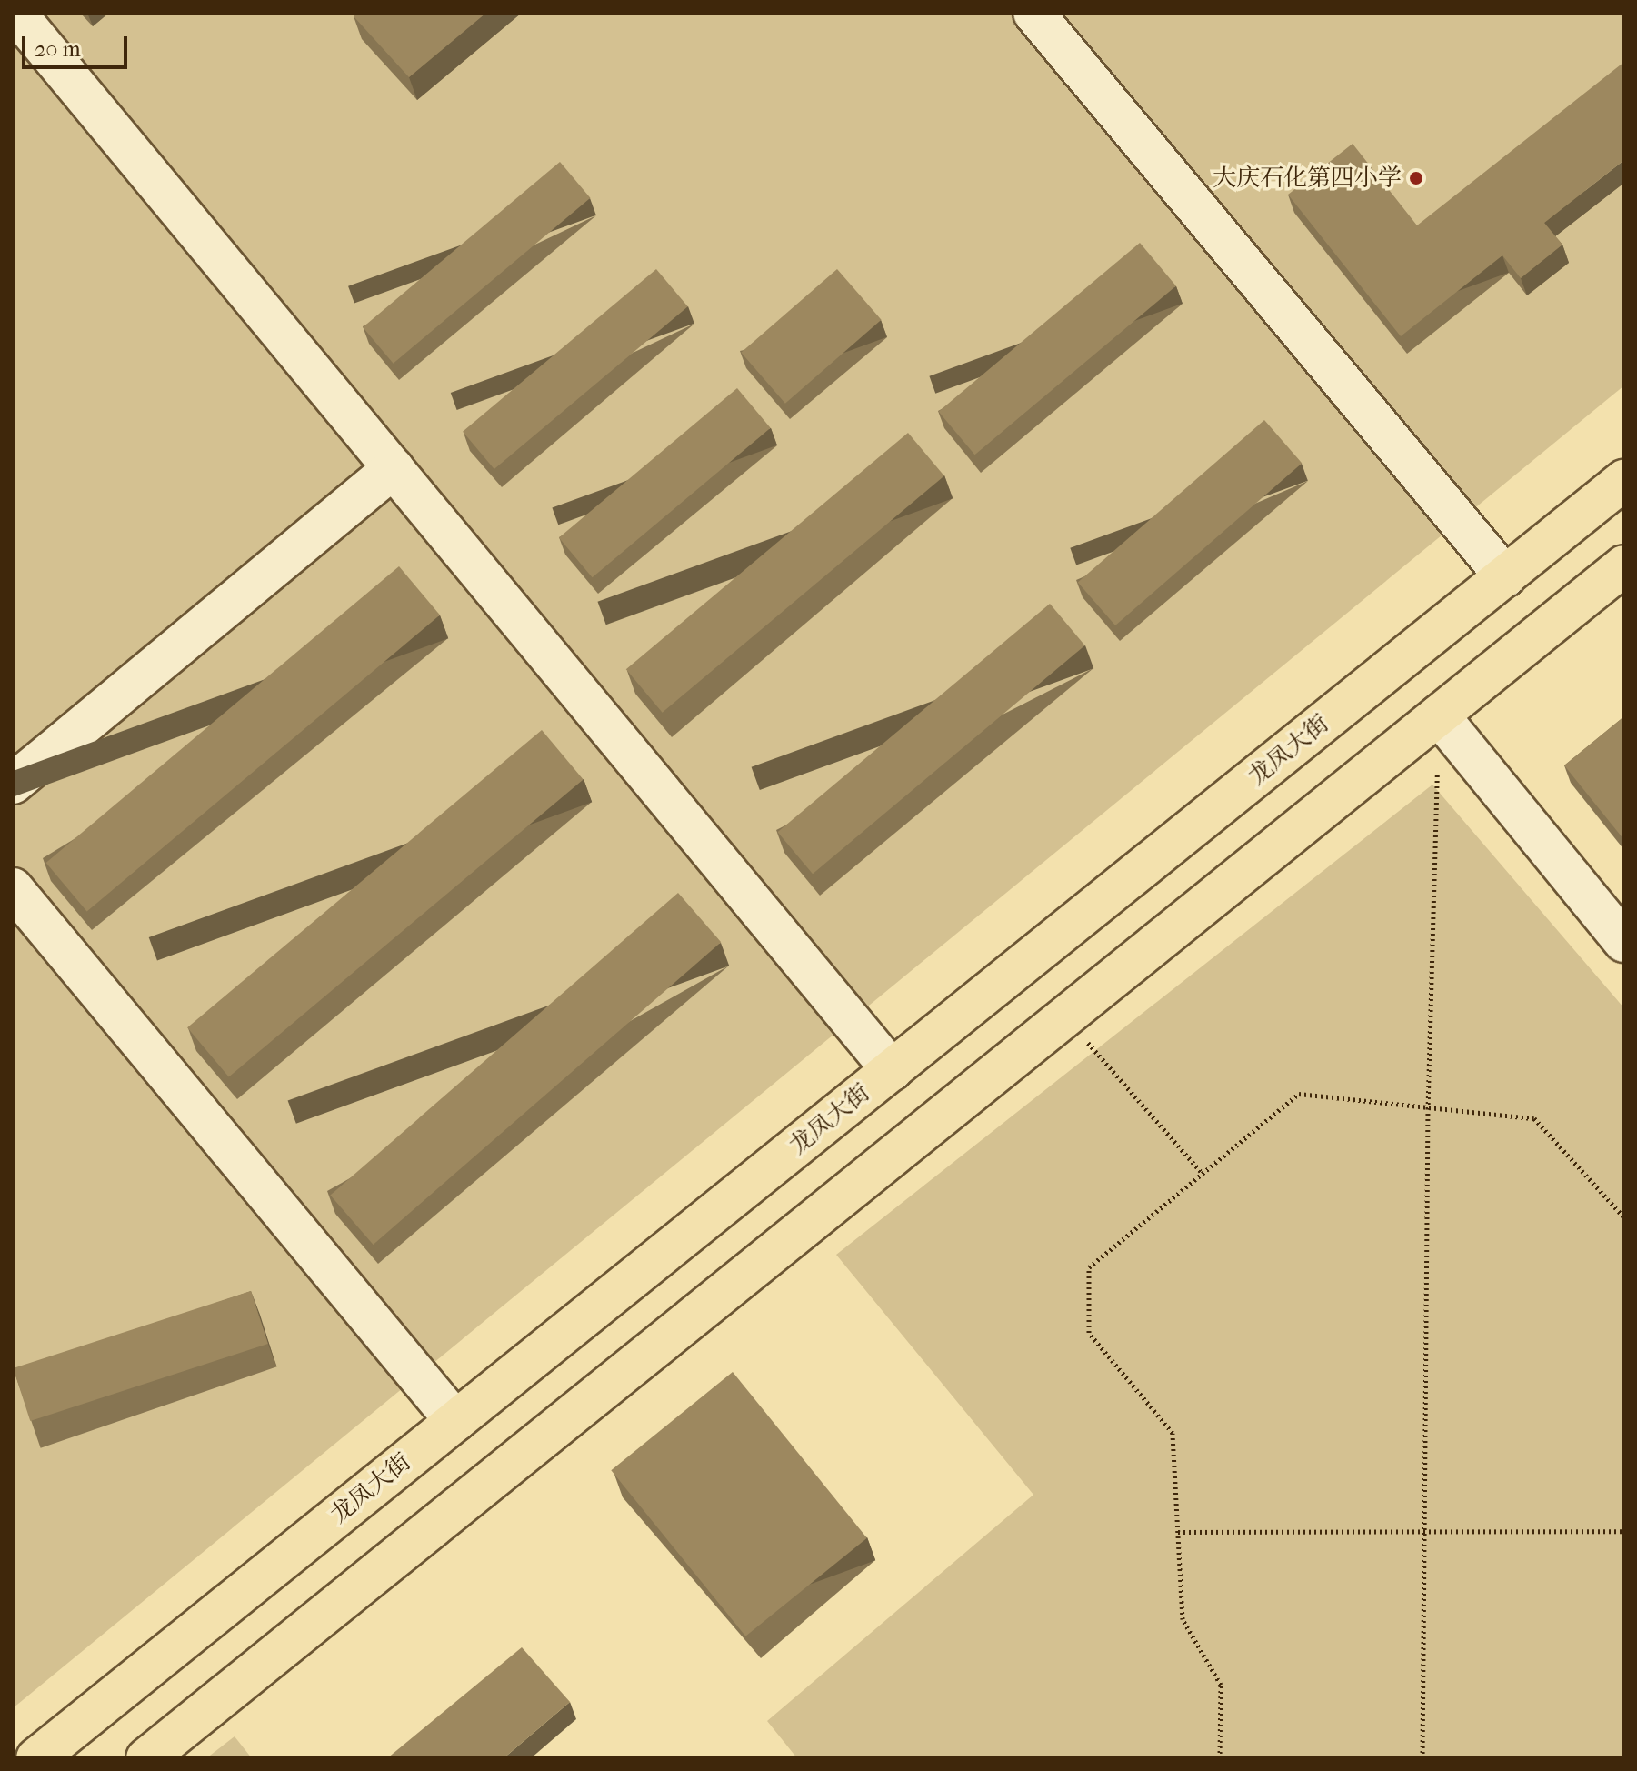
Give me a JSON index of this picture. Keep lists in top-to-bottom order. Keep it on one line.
{"streets":{"main road":["龙凤大街"]},"places":["大庆石化第四小学"],"scale_bar":"20 m"}
